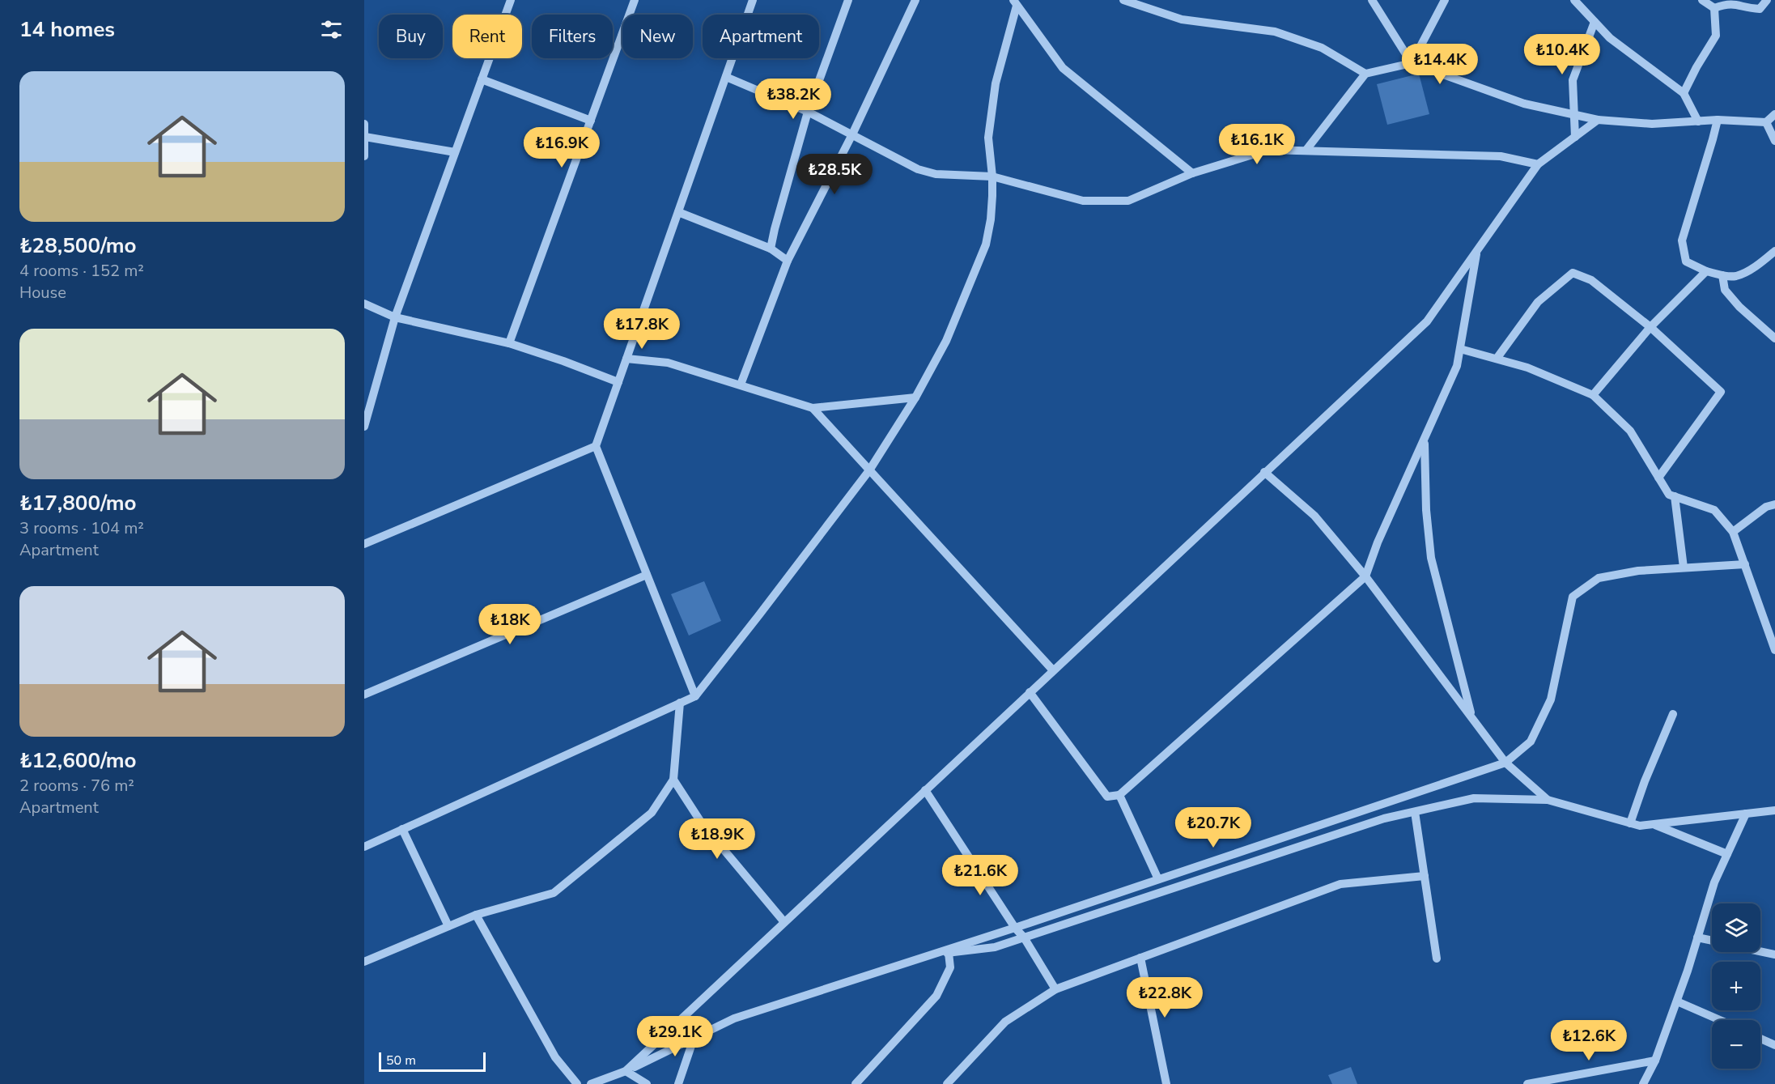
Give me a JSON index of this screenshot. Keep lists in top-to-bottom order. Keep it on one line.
{"scale_bar":"50 m","page":{"heading":"14 homes","chip":["Buy","Rent","Filters","New","Apartment"],"price":["₺10.4K","₺14.4K","₺38.2K","₺16.1K","₺16.9K","₺28.5K","₺17.8K","₺18K","₺20.7K","₺18.9K","₺21.6K","₺22.8K","₺29.1K","₺12.6K"],"list":[{"name":"₺28,500/mo","note":"4 rooms · 152 m² · House"},{"name":"₺17,800/mo","note":"3 rooms · 104 m² · Apartment"},{"name":"₺12,600/mo","note":"2 rooms · 76 m² · Apartment"}],"map_buttons":["+","−"],"scale":"50 m"}}
